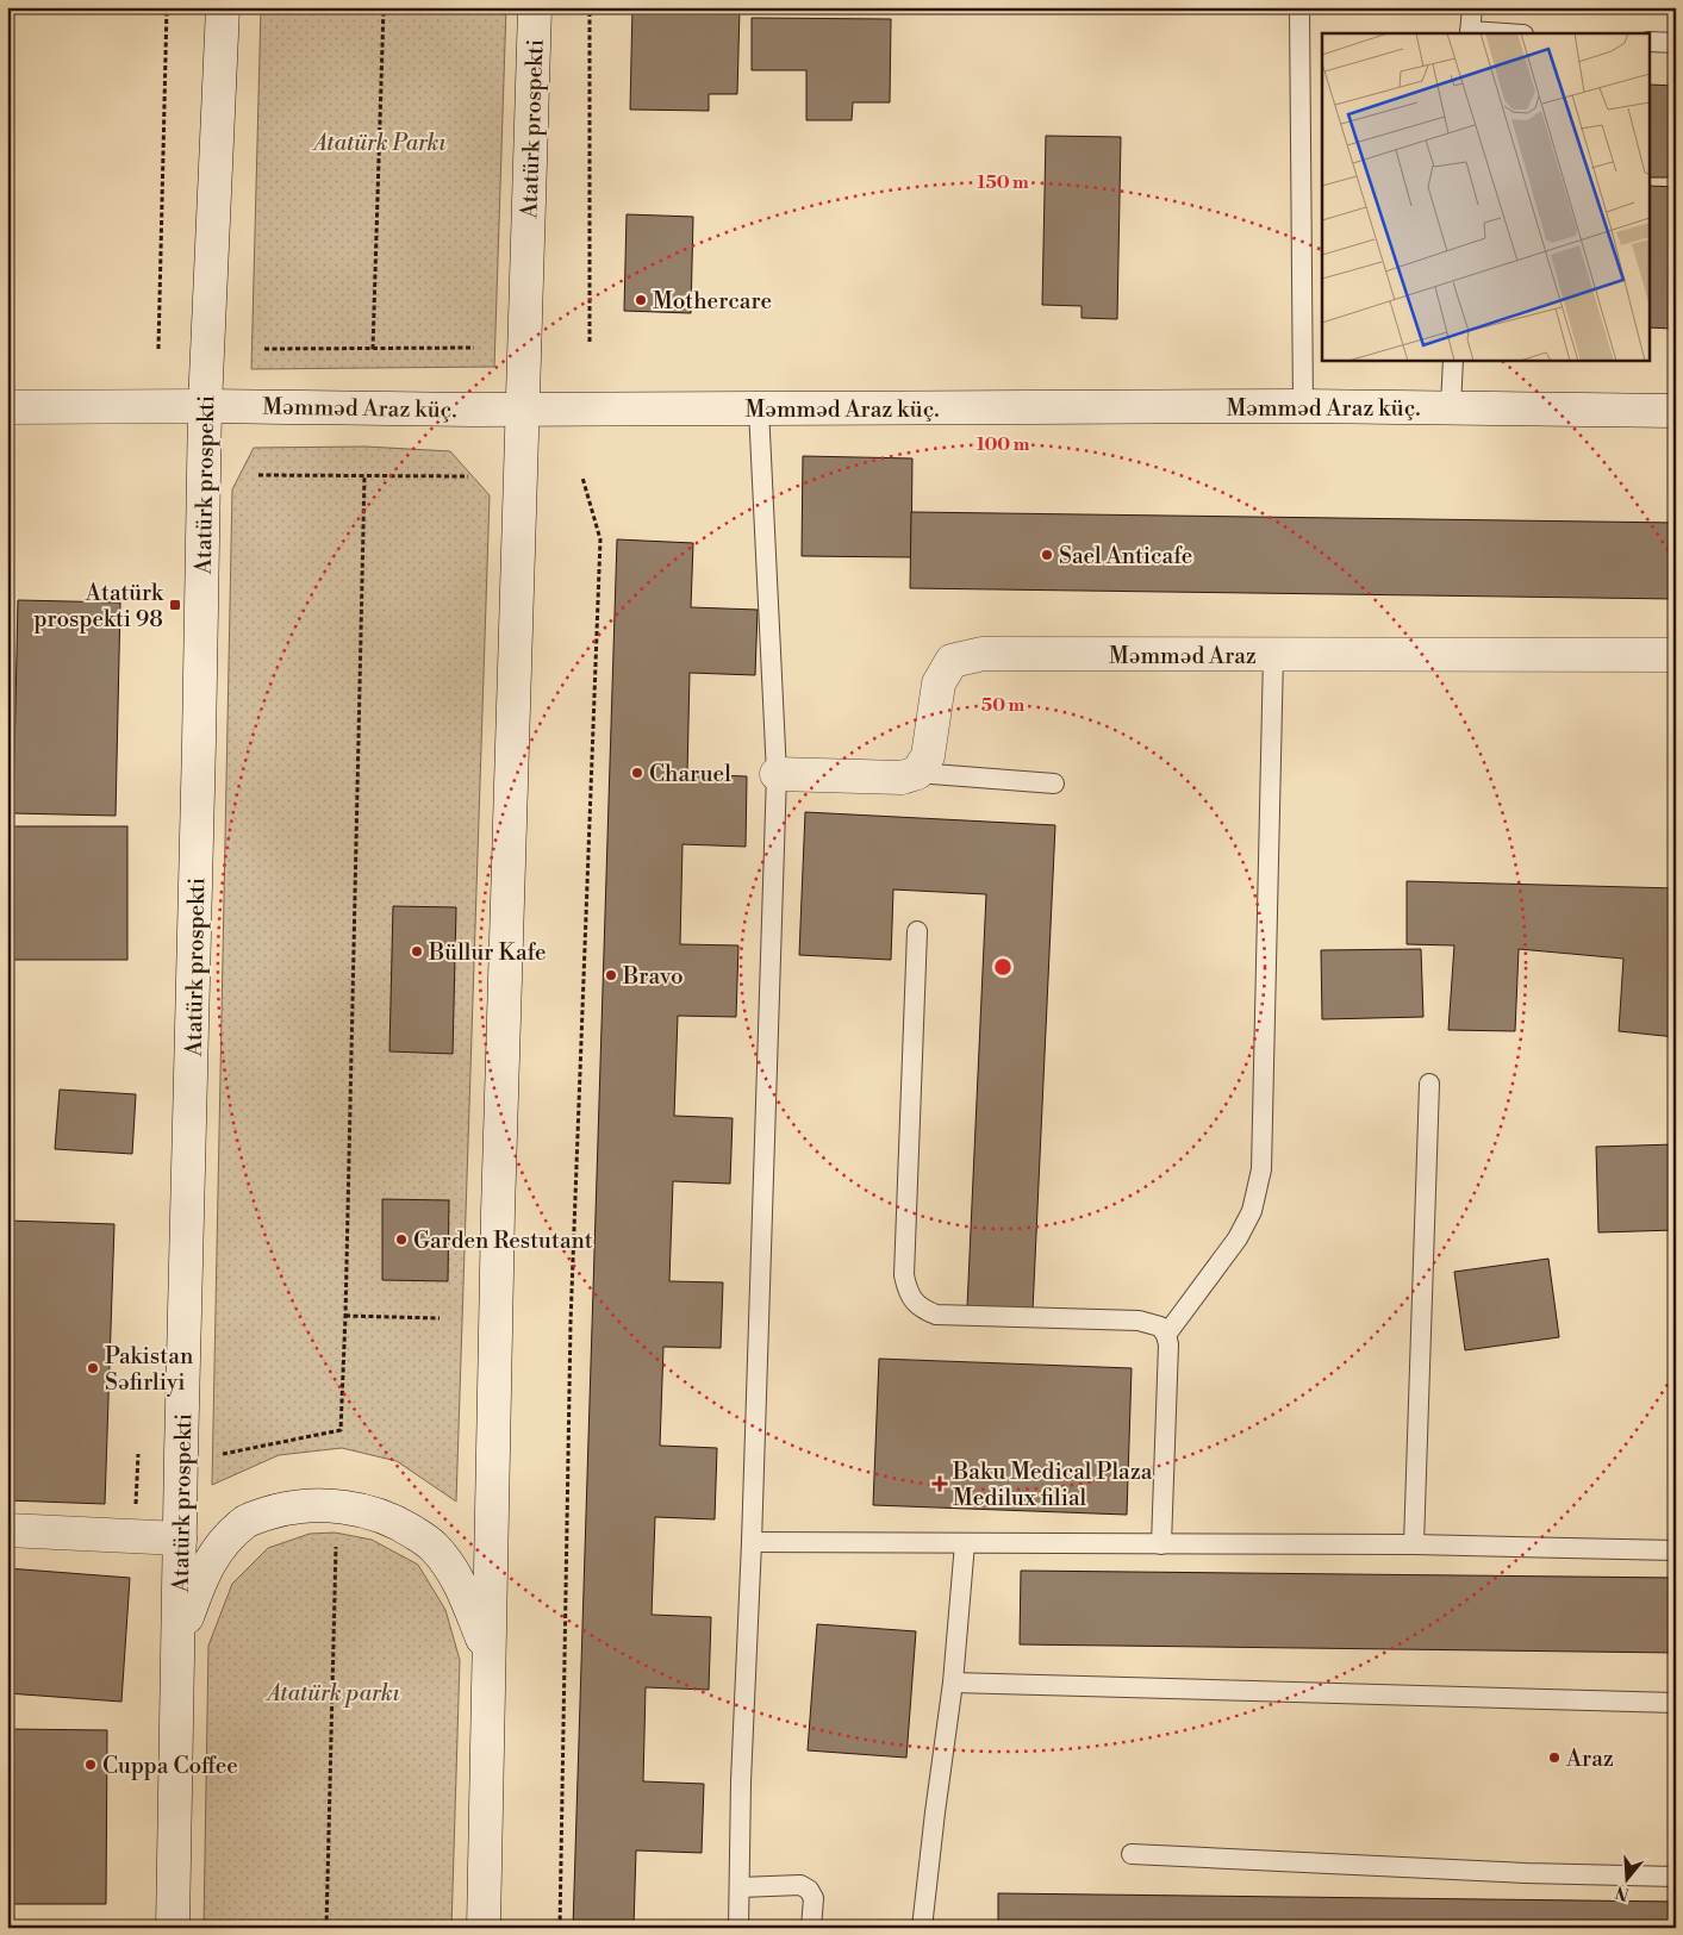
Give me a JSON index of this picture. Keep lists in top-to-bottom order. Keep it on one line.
{"streets":{"main road":["Atatürk prospekti","Məmməd Araz küç.","Məmməd Araz"]},"crossings":[["Atatürk prospekti","Məmməd Araz küç."]],"parks":["Atatürk Parkı","Atatürk parkı"],"places":{"other":["Mothercare","Sael Anticafe","Charuel","Büllur Kafe","Bravo","Garden Restutant","Pakistan Səfirliyi","Araz","Cuppa Coffee"],"transit":["Atatürk prospekti 98"],"health":["Baku Medical Plaza Medilux filial"]},"north":"bottom","rings":["150 m","100 m","50 m"]}
